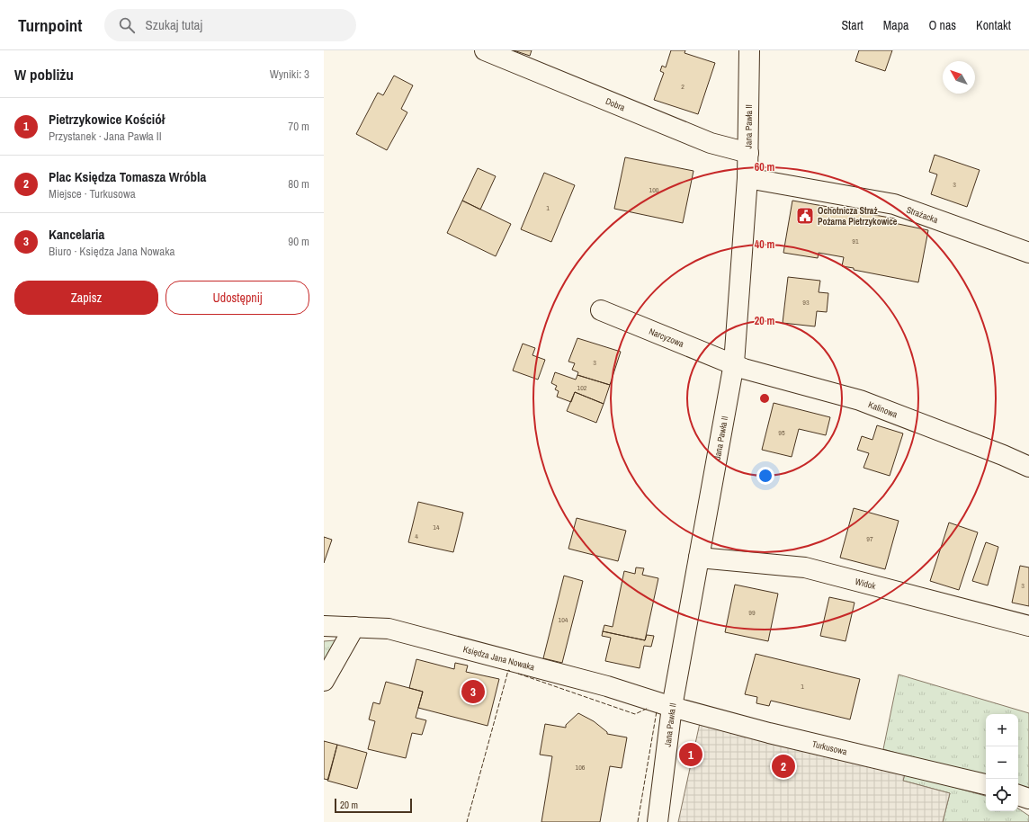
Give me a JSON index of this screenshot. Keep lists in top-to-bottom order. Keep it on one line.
{"streets":{"street":["Dobra","Jana Pawła II","Strażacka","Narcyzowa","Kalinowa","Widok","Księdza Jana Nowaka","Turkusowa"]},"crossings":[["Dobra","Jana Pawła II"],["Jana Pawła II","Strażacka"],["Jana Pawła II","Narcyzowa"],["Jana Pawła II","Kalinowa"],["Jana Pawła II","Widok"],["Jana Pawła II","Księdza Jana Nowaka"],["Jana Pawła II","Turkusowa"],["Narcyzowa","Kalinowa"],["Księdza Jana Nowaka","Turkusowa"]],"places":{"public building":["Ochotnicza Straż Pożarna Pietrzykowice"]},"house_numbers":["2","3","100","1","91","93","3","102","95","14","4","97","3","99","104","1","106"],"scale_bar":"20 m","north":"top left","page":{"header":"Turnpoint","search":"Szukaj tutaj","nav":["Start","Mapa","O nas","Kontakt"],"heading":["W pobliżu","Wyniki: 3"],"list":[{"mark":"1","name":"Pietrzykowice Kościół","note":"Przystanek · Jana Pawła II","value":"70 m"},{"mark":"2","name":"Plac Księdza Tomasza Wróbla","note":"Miejsce · Turkusowa","value":"80 m"},{"mark":"3","name":"Kancelaria","note":"Biuro · Księdza Jana Nowaka","value":"90 m"}],"buttons":["Zapisz","Udostępnij"],"pins":["3","1","2"],"map_buttons":["+","−"],"scale":"20 m"},"rings":["60 m","40 m","20 m"]}
